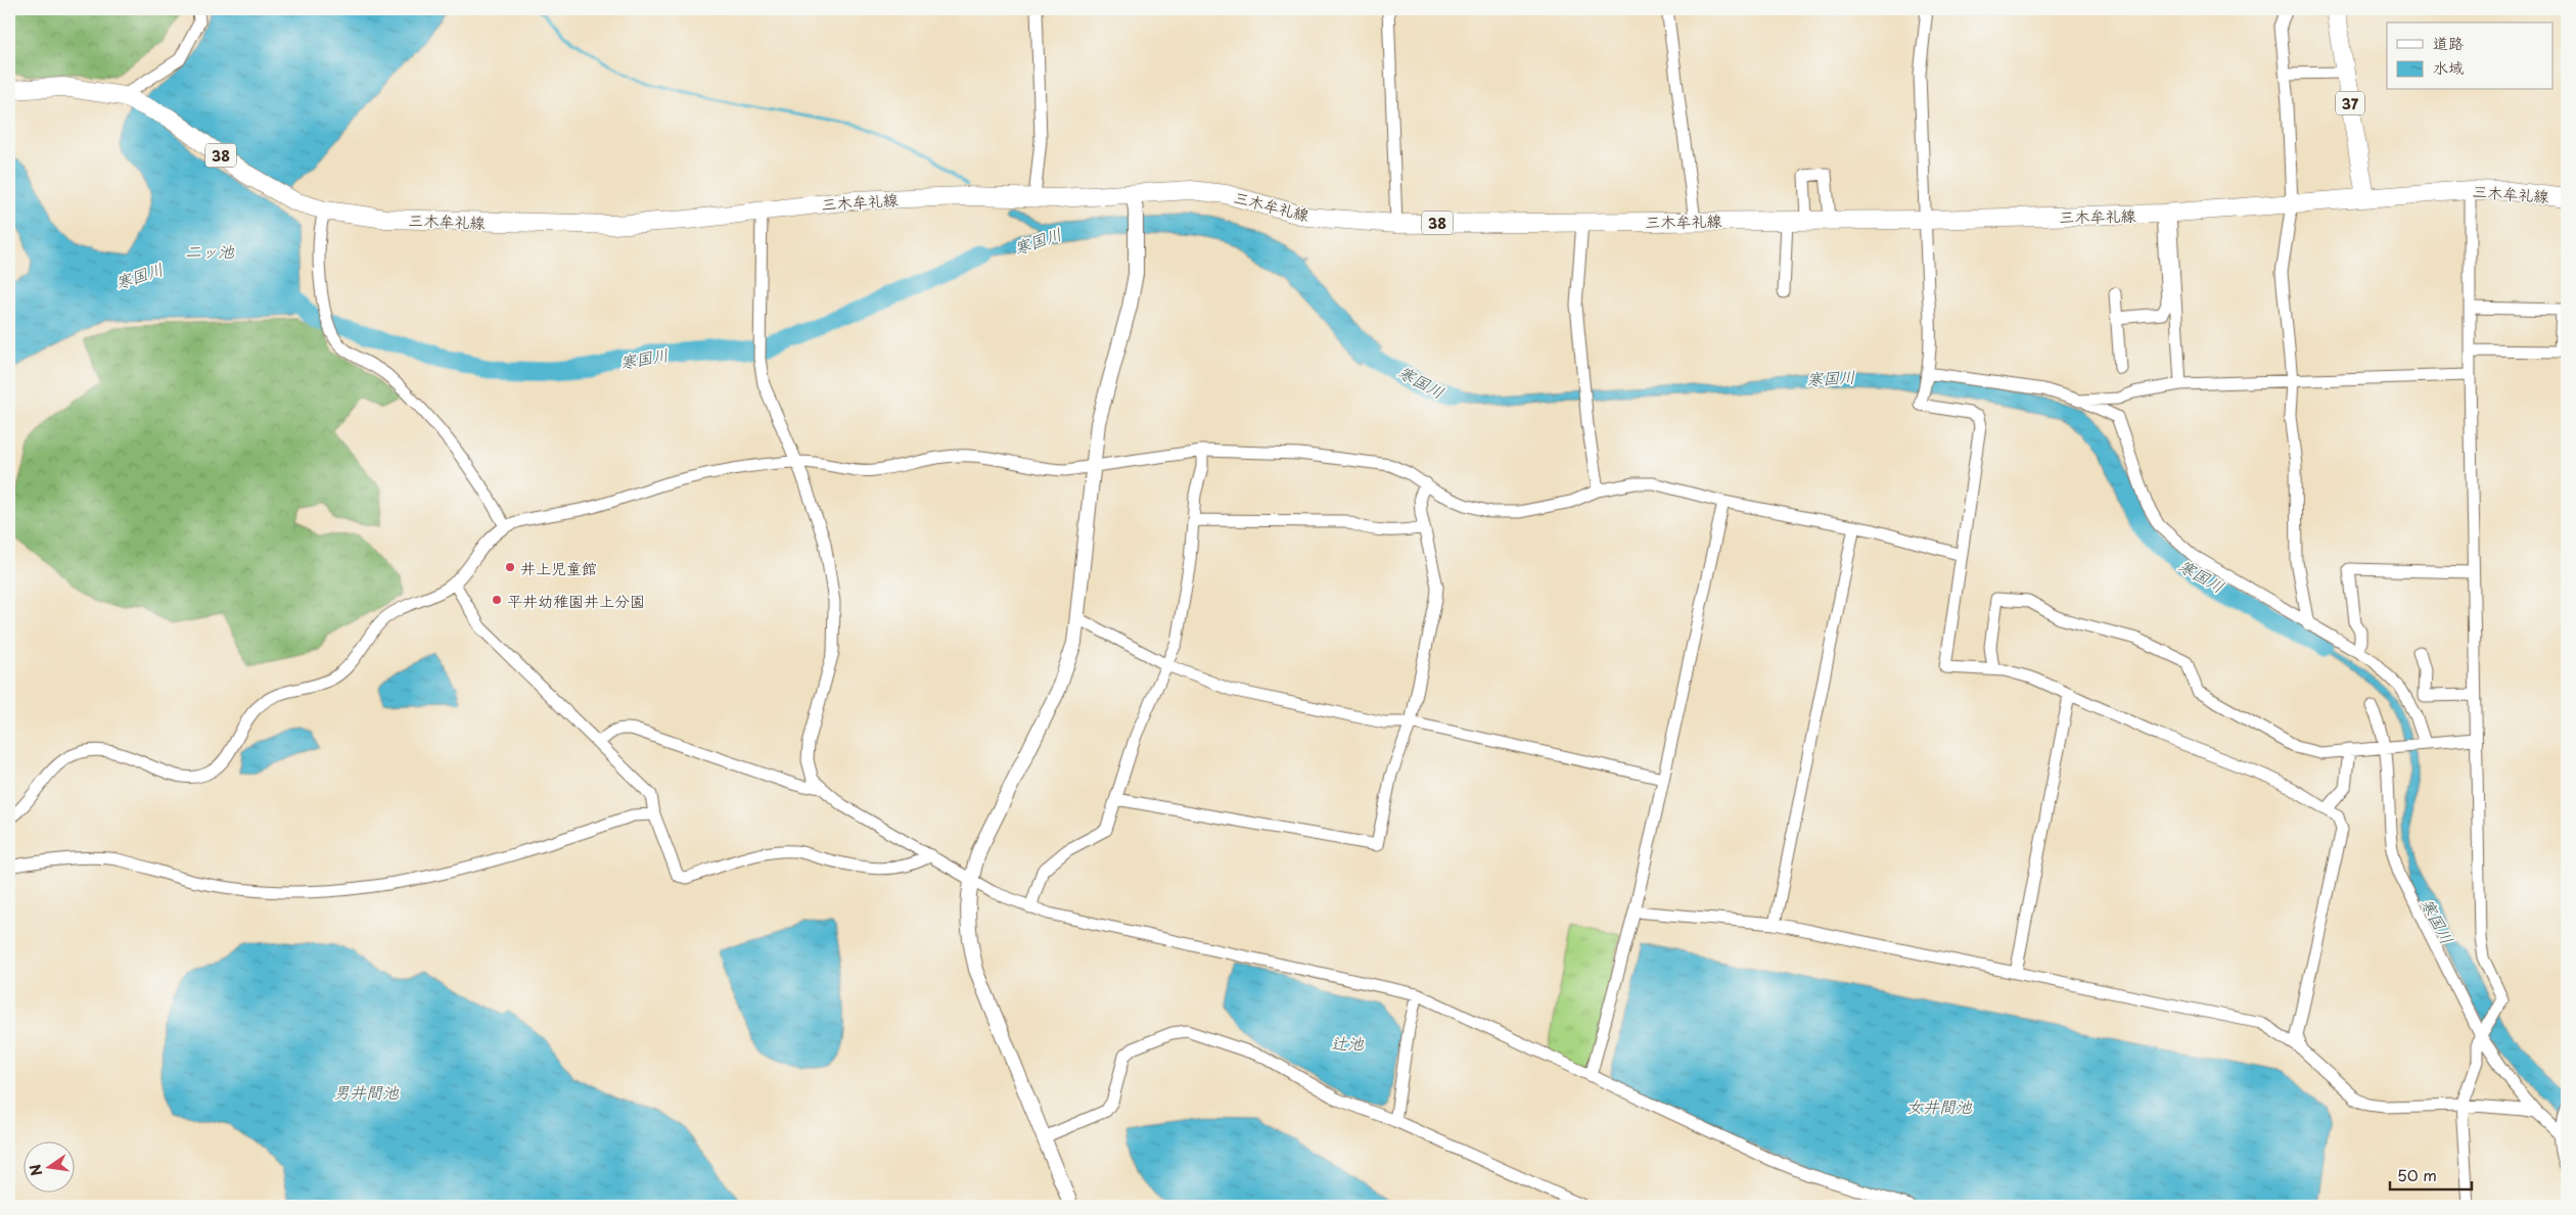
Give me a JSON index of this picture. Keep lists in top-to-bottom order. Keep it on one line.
{"streets":{"main road":["37","38","三木牟礼線"]},"crossings":[["37","三木牟礼線"]],"water":["寒国川","二ッ池","辻池","男井間池","女井間池"],"places":["井上児童館","平井幼稚園井上分園"],"legend":["道路","水域"],"scale_bar":"50 m","north":"left"}
